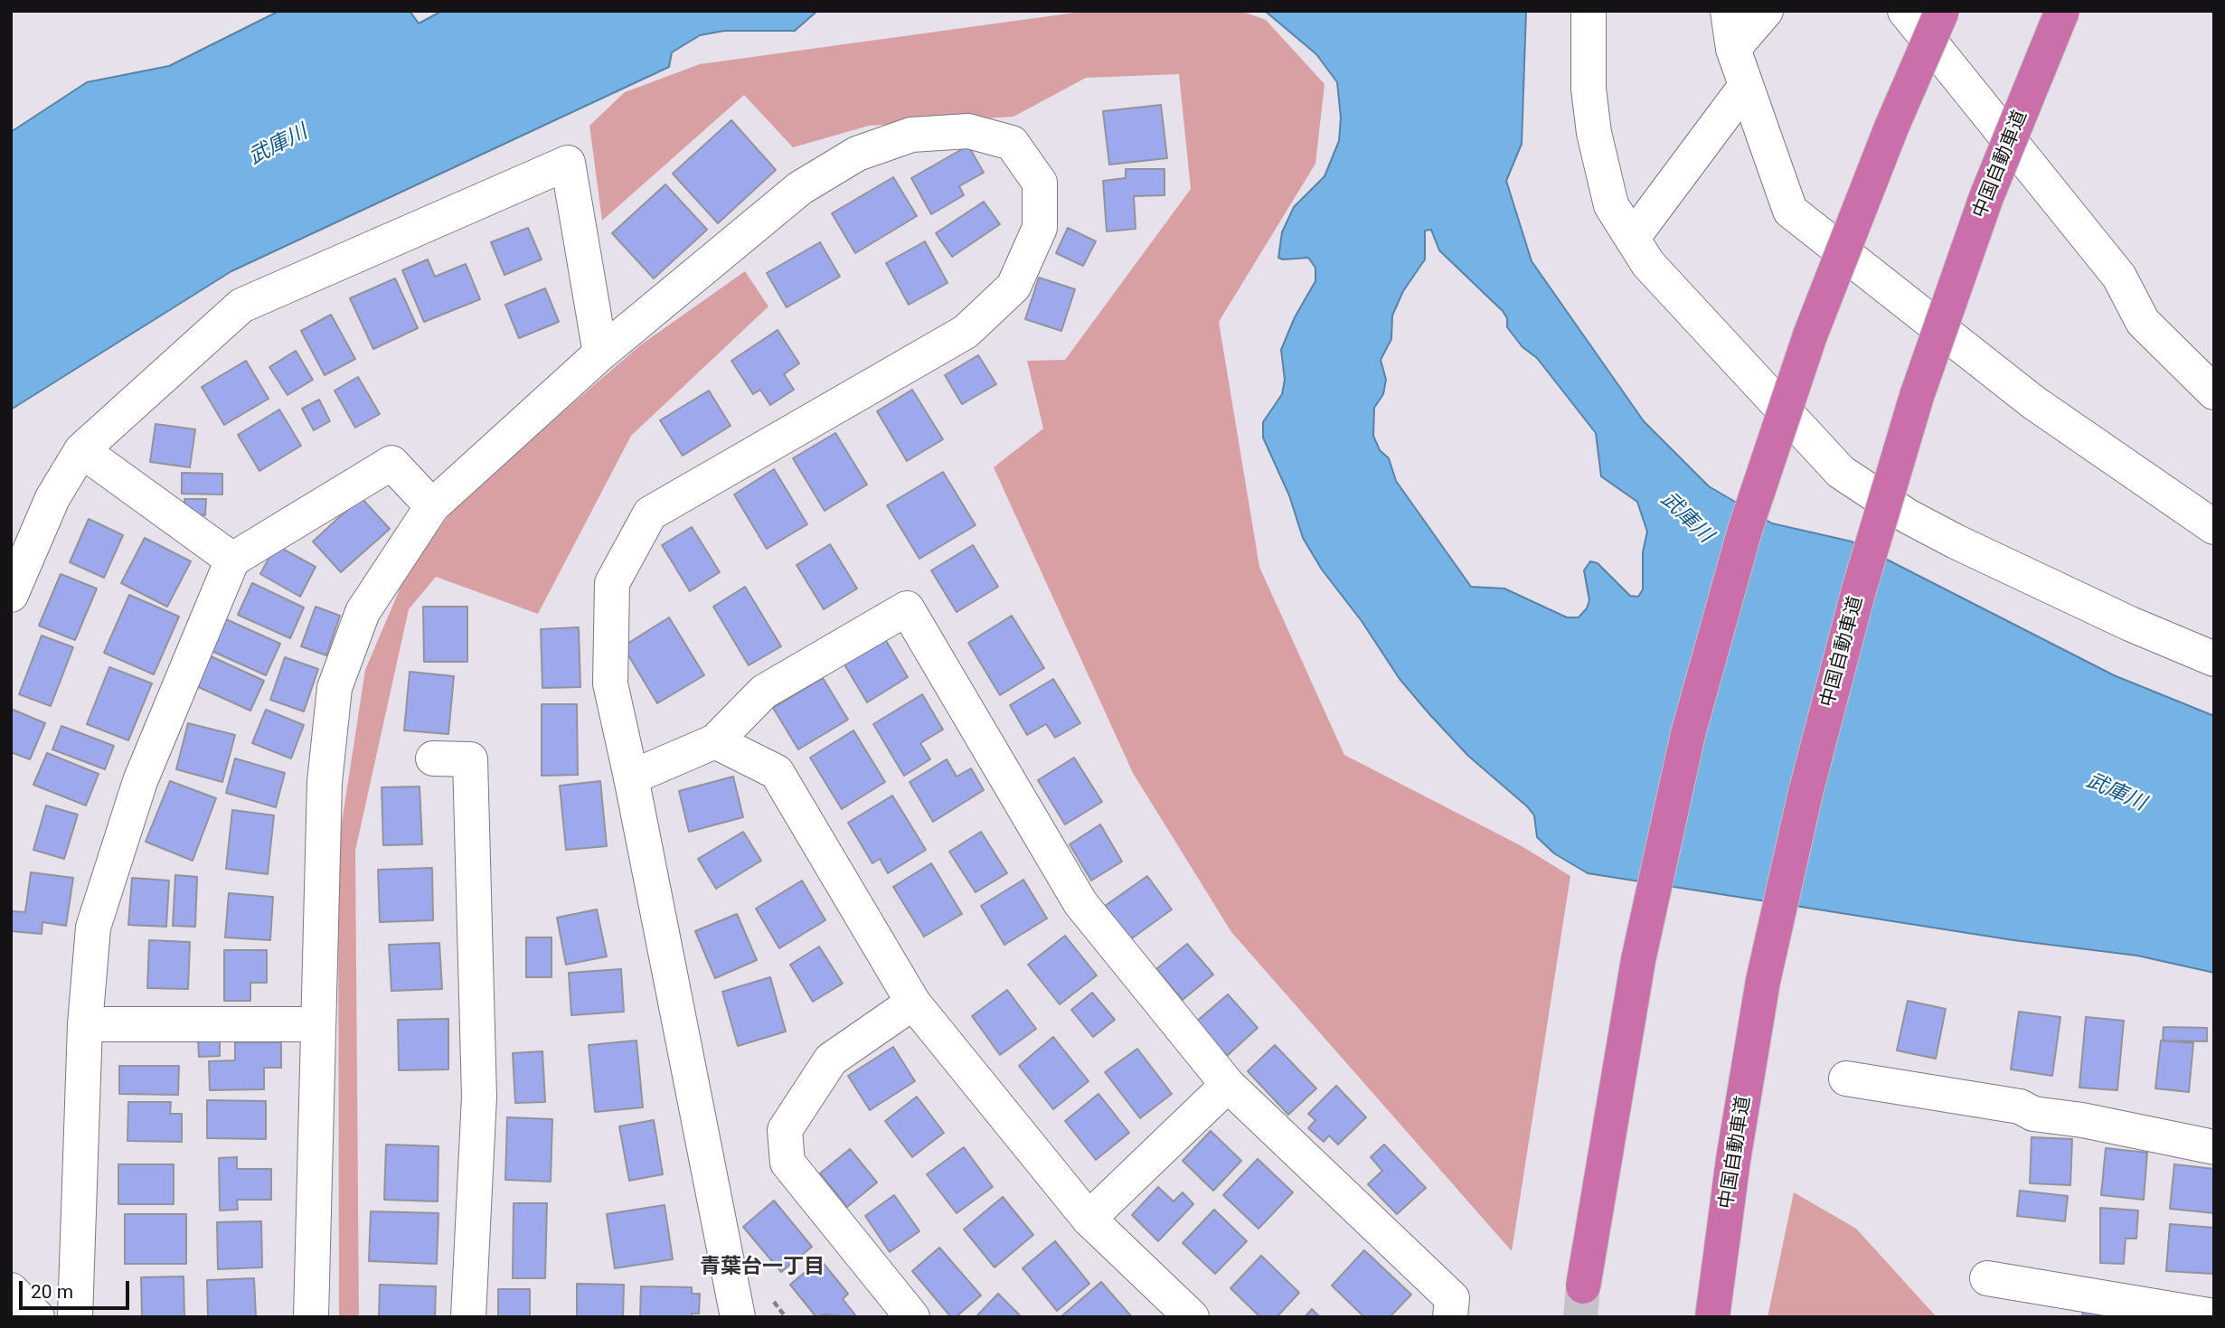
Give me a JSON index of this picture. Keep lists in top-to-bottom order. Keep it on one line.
{"streets":{"highway":["中国自動車道"]},"districts":["青葉台一丁目"],"water":["武庫川"],"scale_bar":"20 m"}
